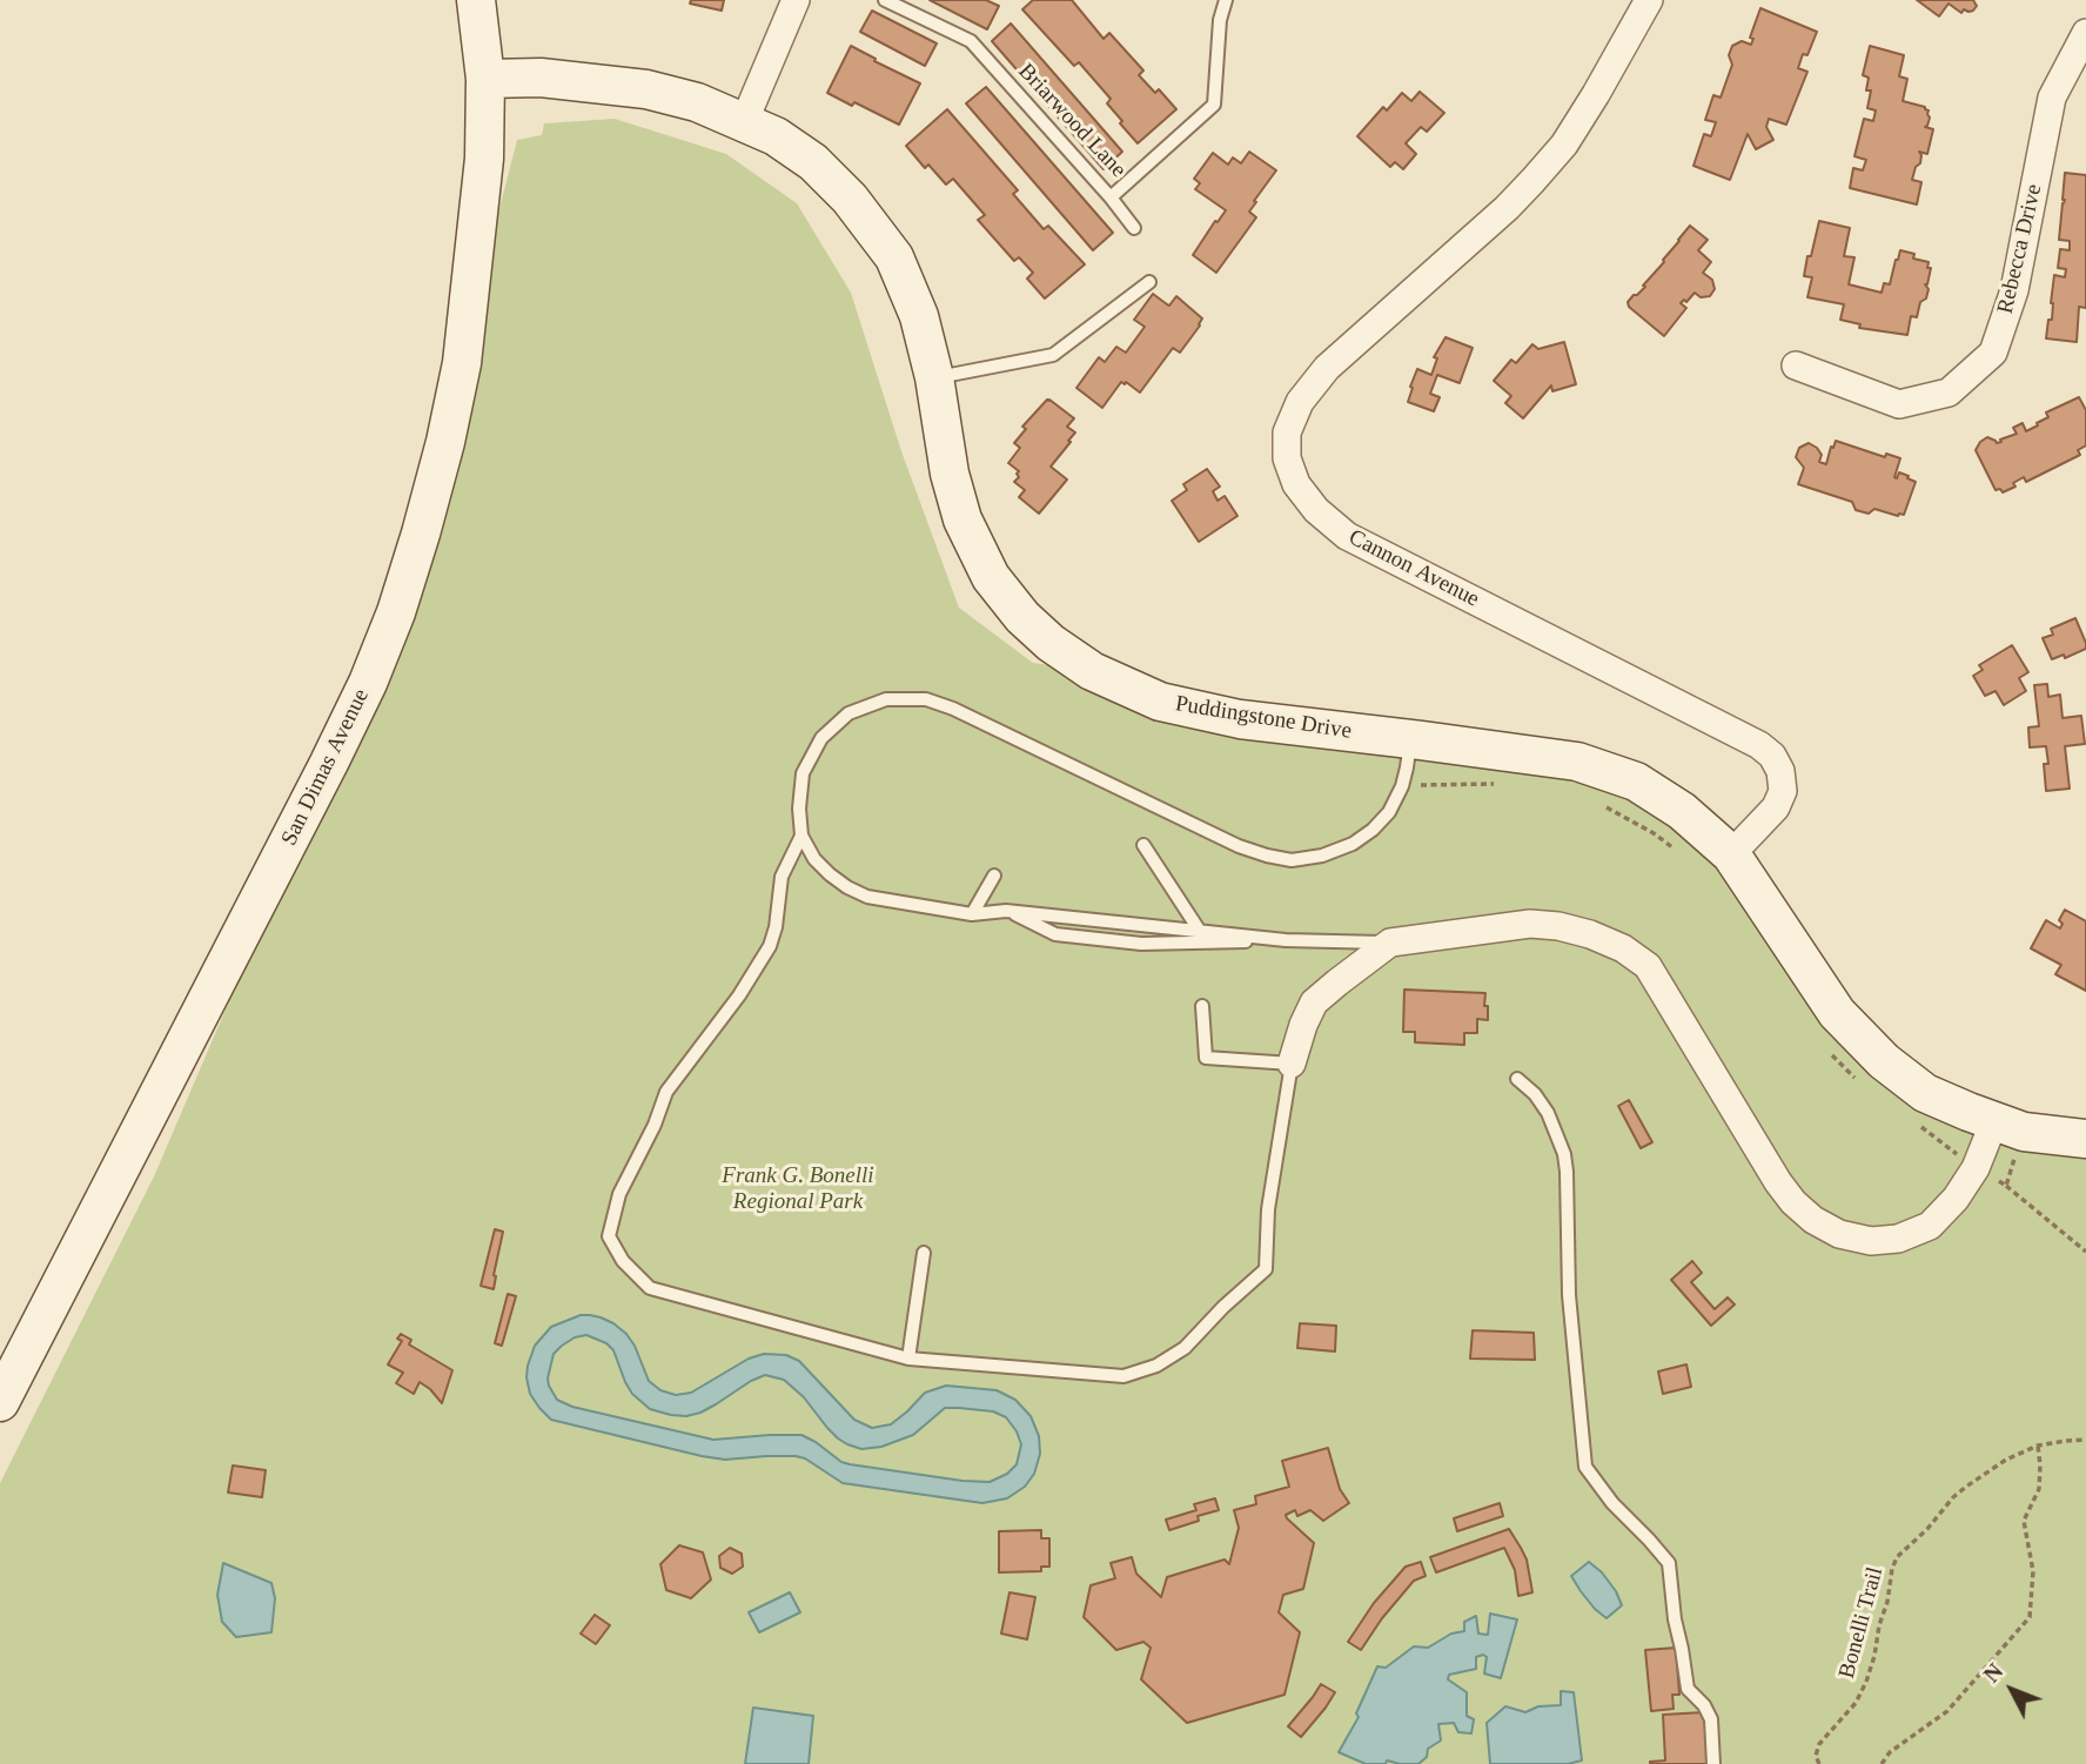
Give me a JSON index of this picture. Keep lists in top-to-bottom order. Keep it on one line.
{"streets":{"street":["Rebecca Drive","Cannon Avenue","Puddingstone Drive","San Dimas Avenue"],"lane":["Briarwood Lane"],"path":["Bonelli Trail"]},"crossings":[["Cannon Avenue","Puddingstone Drive"],["Puddingstone Drive","San Dimas Avenue"]],"parks":["Frank G. Bonelli Regional Park"],"north":"top left"}
